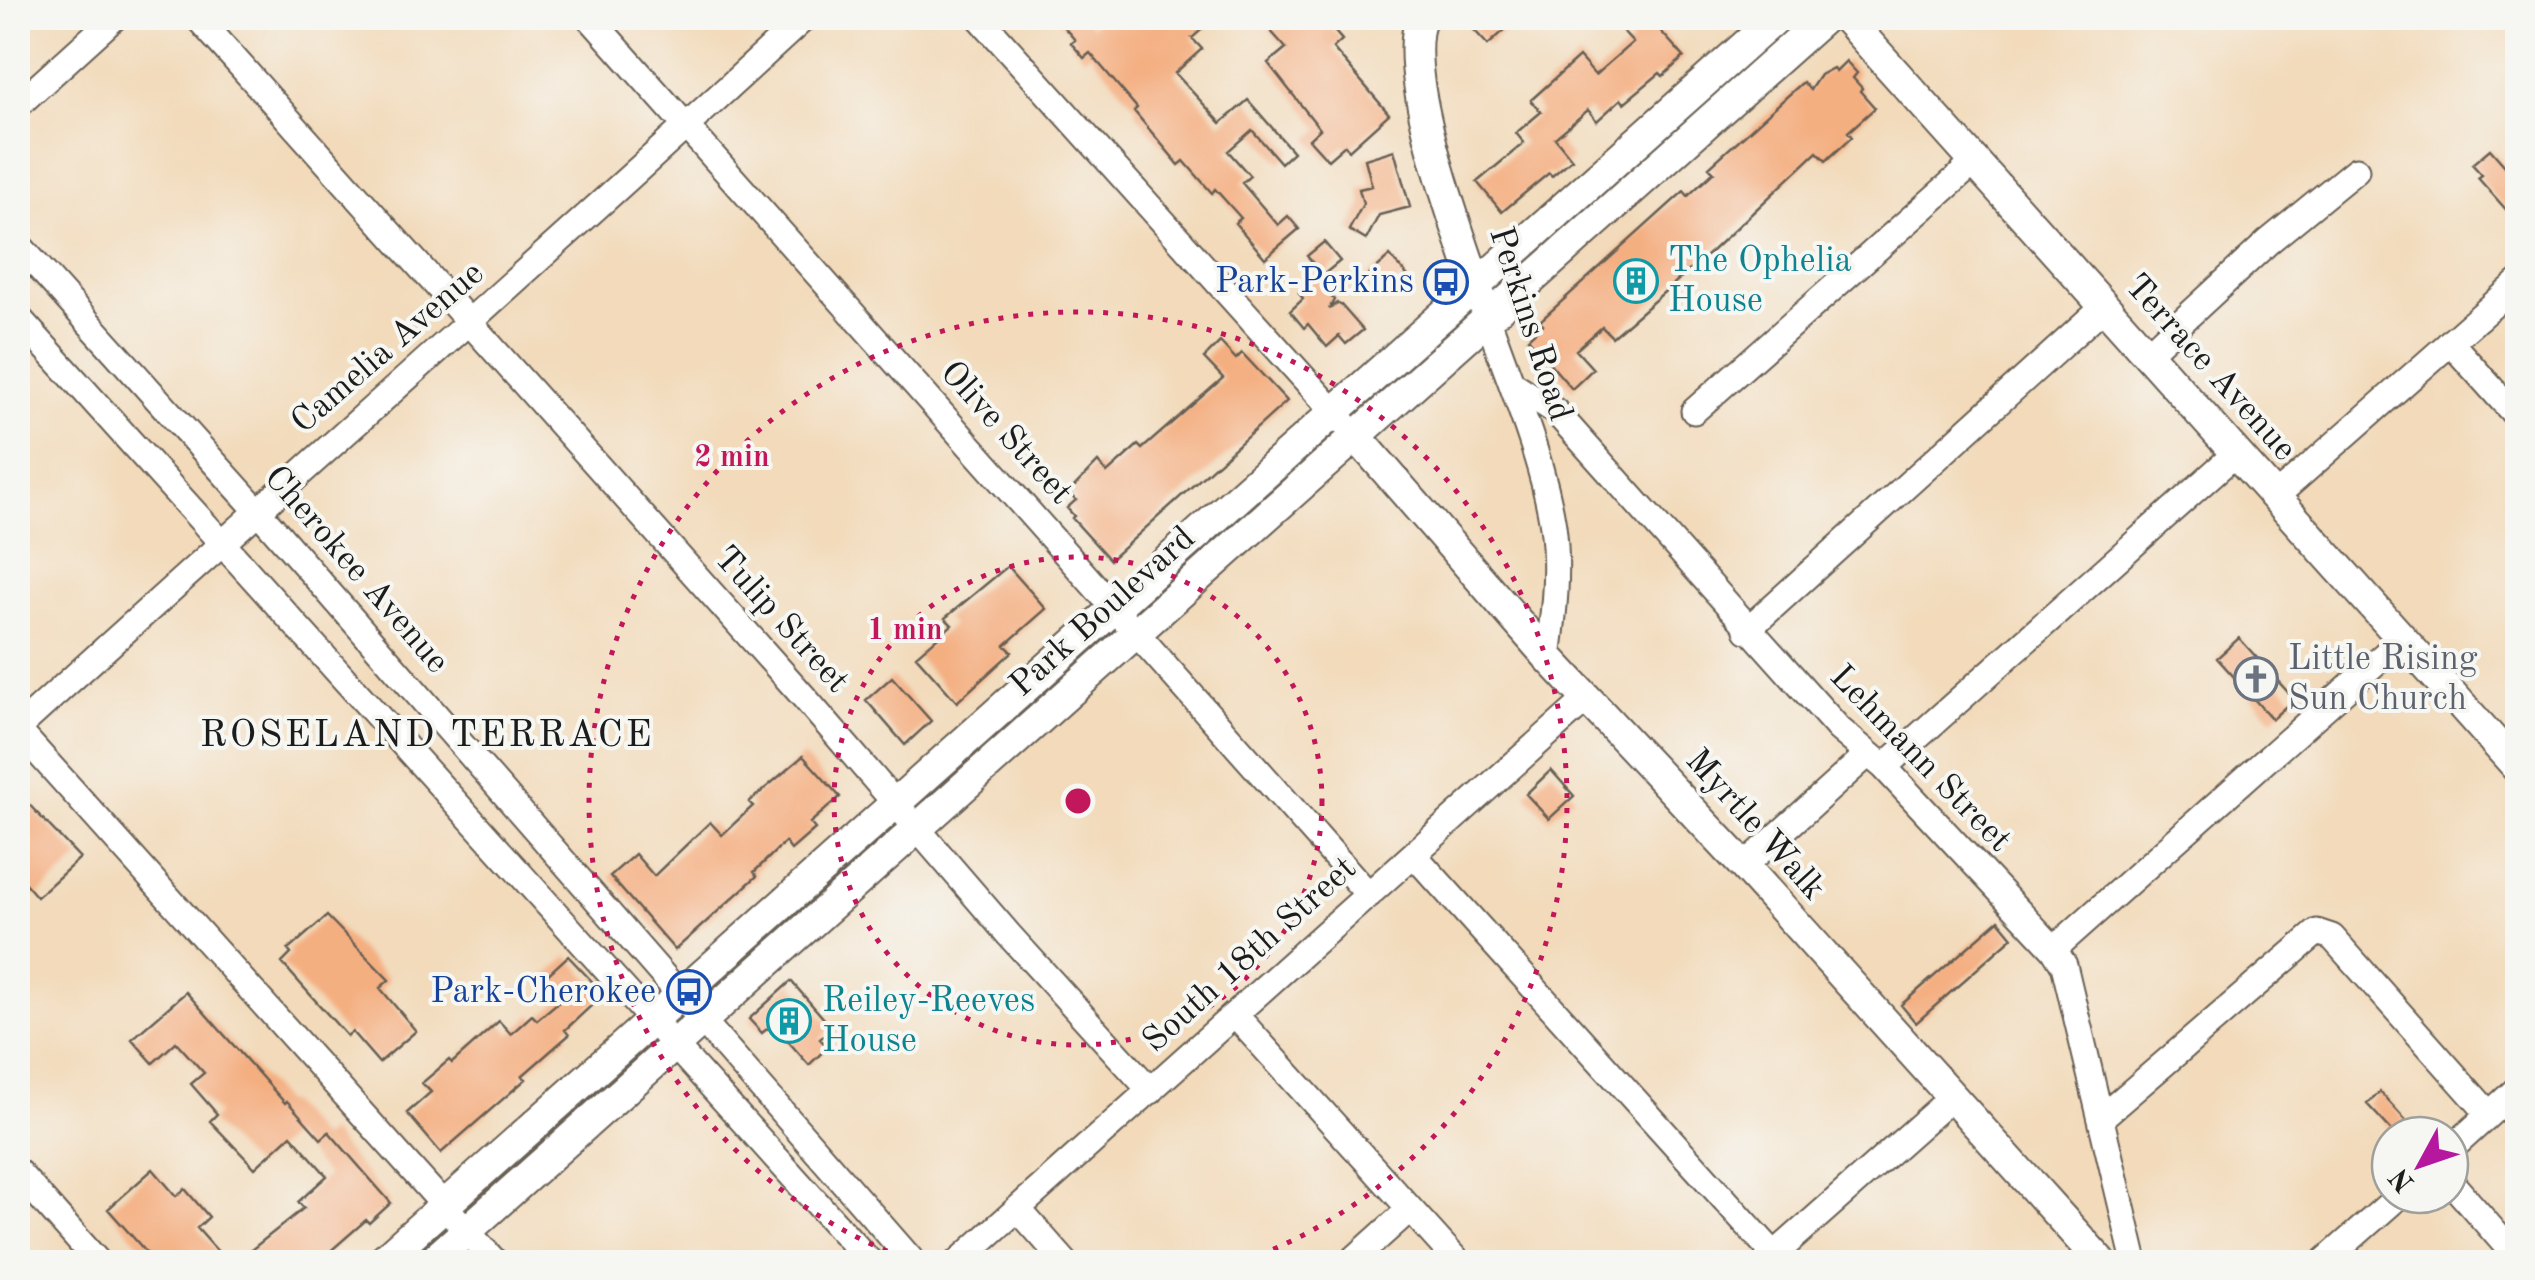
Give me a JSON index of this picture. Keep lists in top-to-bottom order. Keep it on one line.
{"streets":{"street":["Perkins Road","Camelia Avenue","Terrace Avenue","Olive Street","Cherokee Avenue","Park Boulevard","Tulip Street","Lehmann Street","Myrtle Walk","South 18th Street"]},"crossings":[["Perkins Road","Park Boulevard"],["Perkins Road","Lehmann Street"],["Perkins Road","Myrtle Walk"],["Camelia Avenue","Olive Street"],["Camelia Avenue","Cherokee Avenue"],["Camelia Avenue","Tulip Street"],["Olive Street","Park Boulevard"],["Olive Street","South 18th Street"],["Cherokee Avenue","Park Boulevard"],["Park Boulevard","Tulip Street"],["Park Boulevard","Myrtle Walk"],["Tulip Street","South 18th Street"],["Myrtle Walk","South 18th Street"]],"districts":["ROSELAND TERRACE"],"places":{"building":["The Ophelia House","Reiley-Reeves House"],"bus stop":["Park-Perkins","Park-Cherokee"],"church":["Little Rising Sun Church"]},"north":"bottom left","rings":["2 min","1 min"]}
